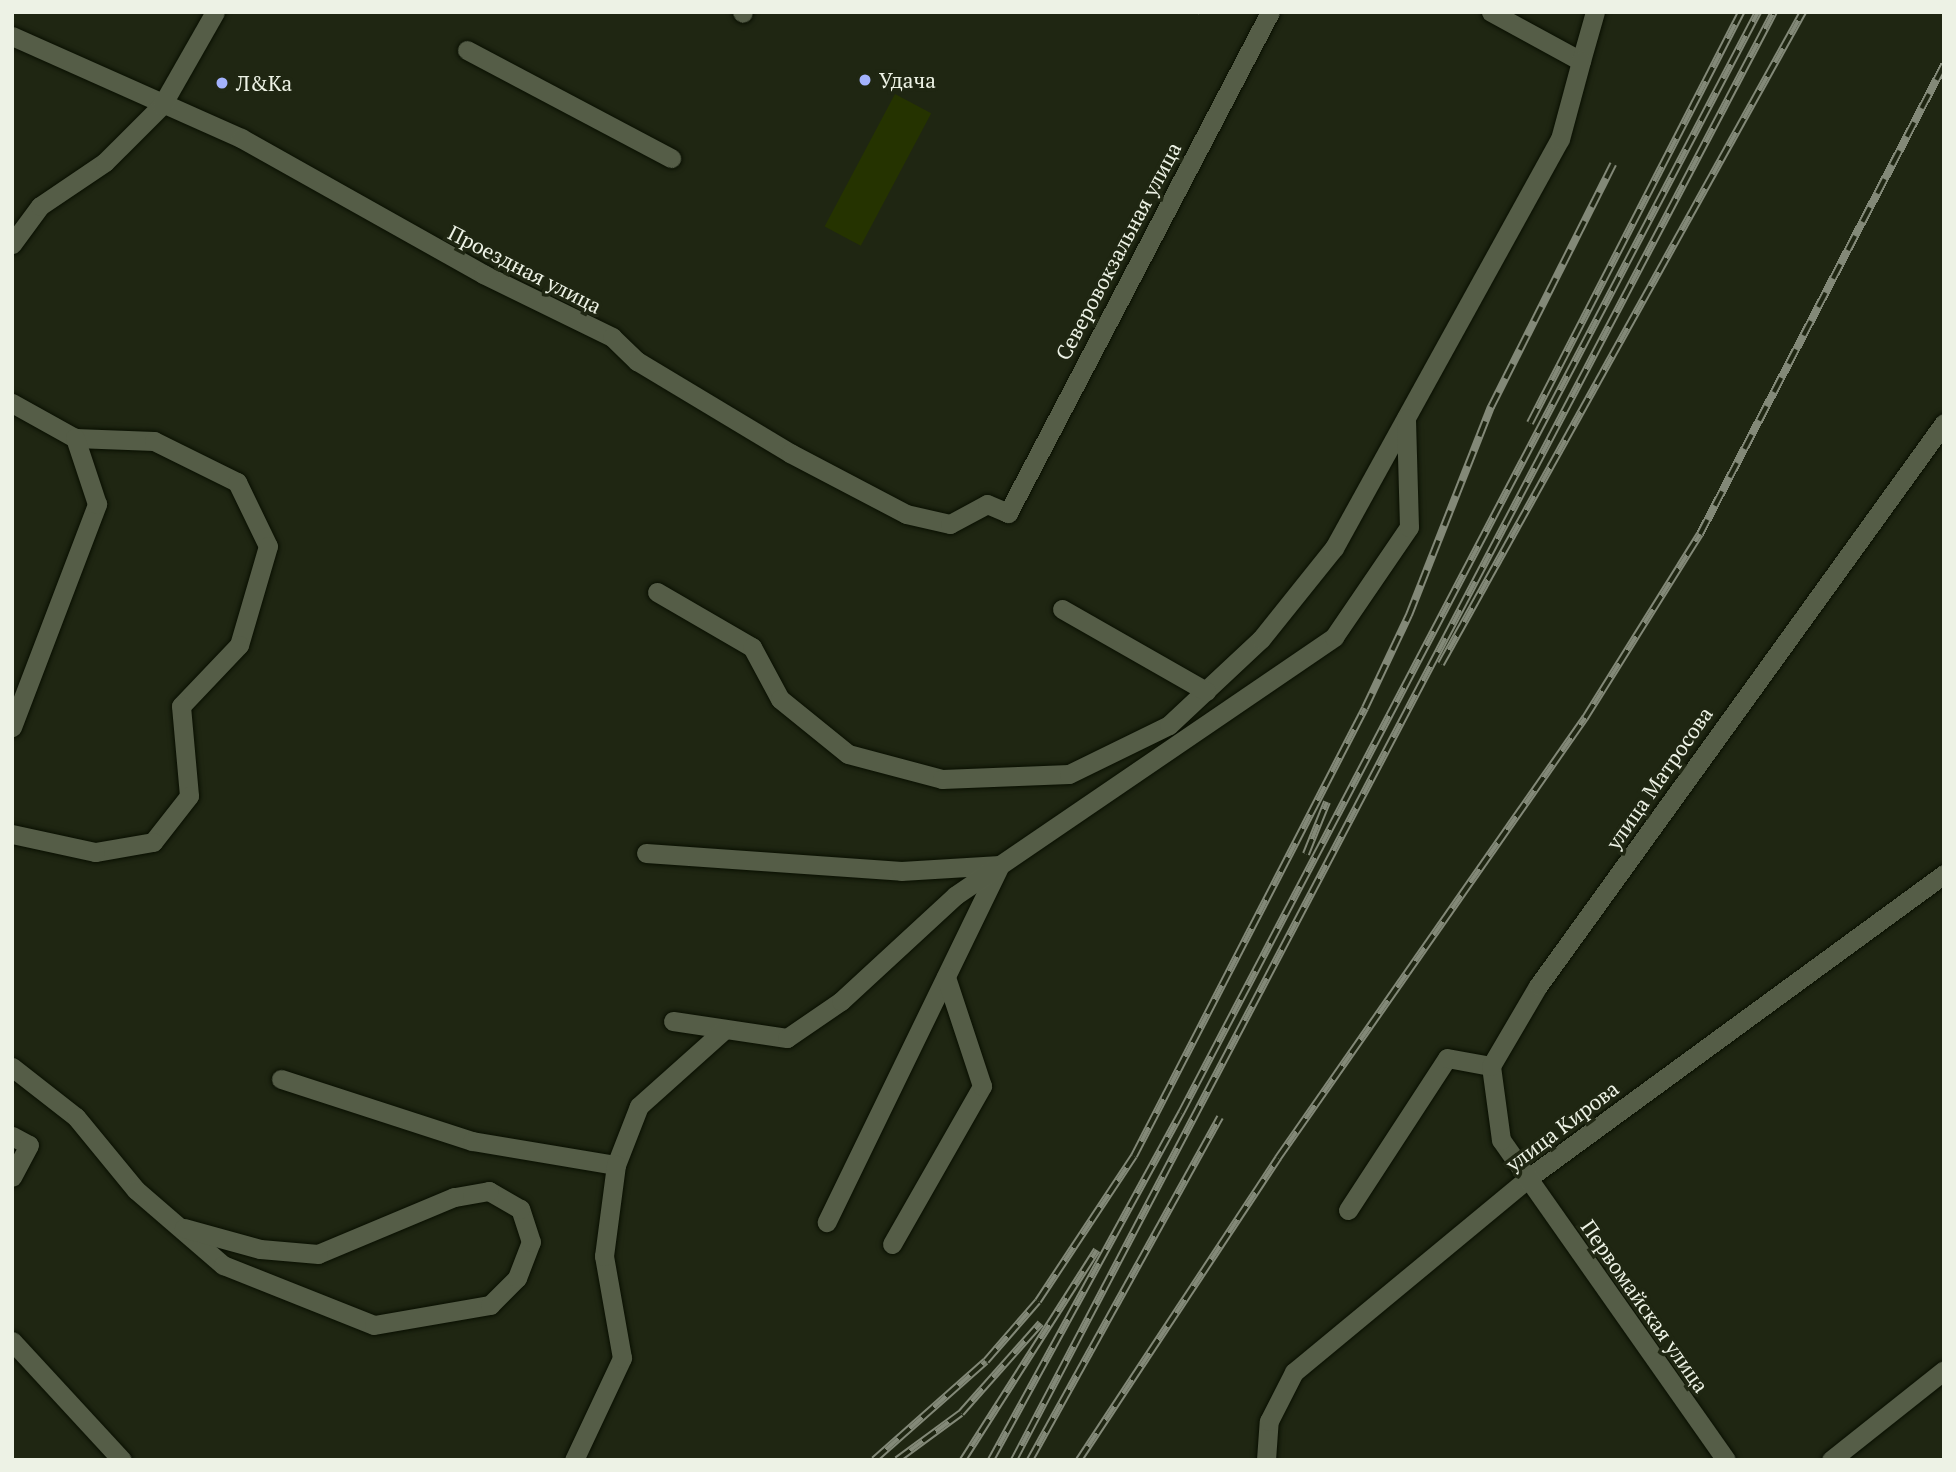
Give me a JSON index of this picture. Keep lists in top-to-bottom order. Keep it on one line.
{"streets":{"street":["Северовокзальная улица","Проездная улица","улица Матросова","улица Кирова","Первомайская улица"]},"crossings":[["Северовокзальная улица","Проездная улица"],["улица Кирова","Первомайская улица"]],"places":["Удача","Л&Ка"]}
